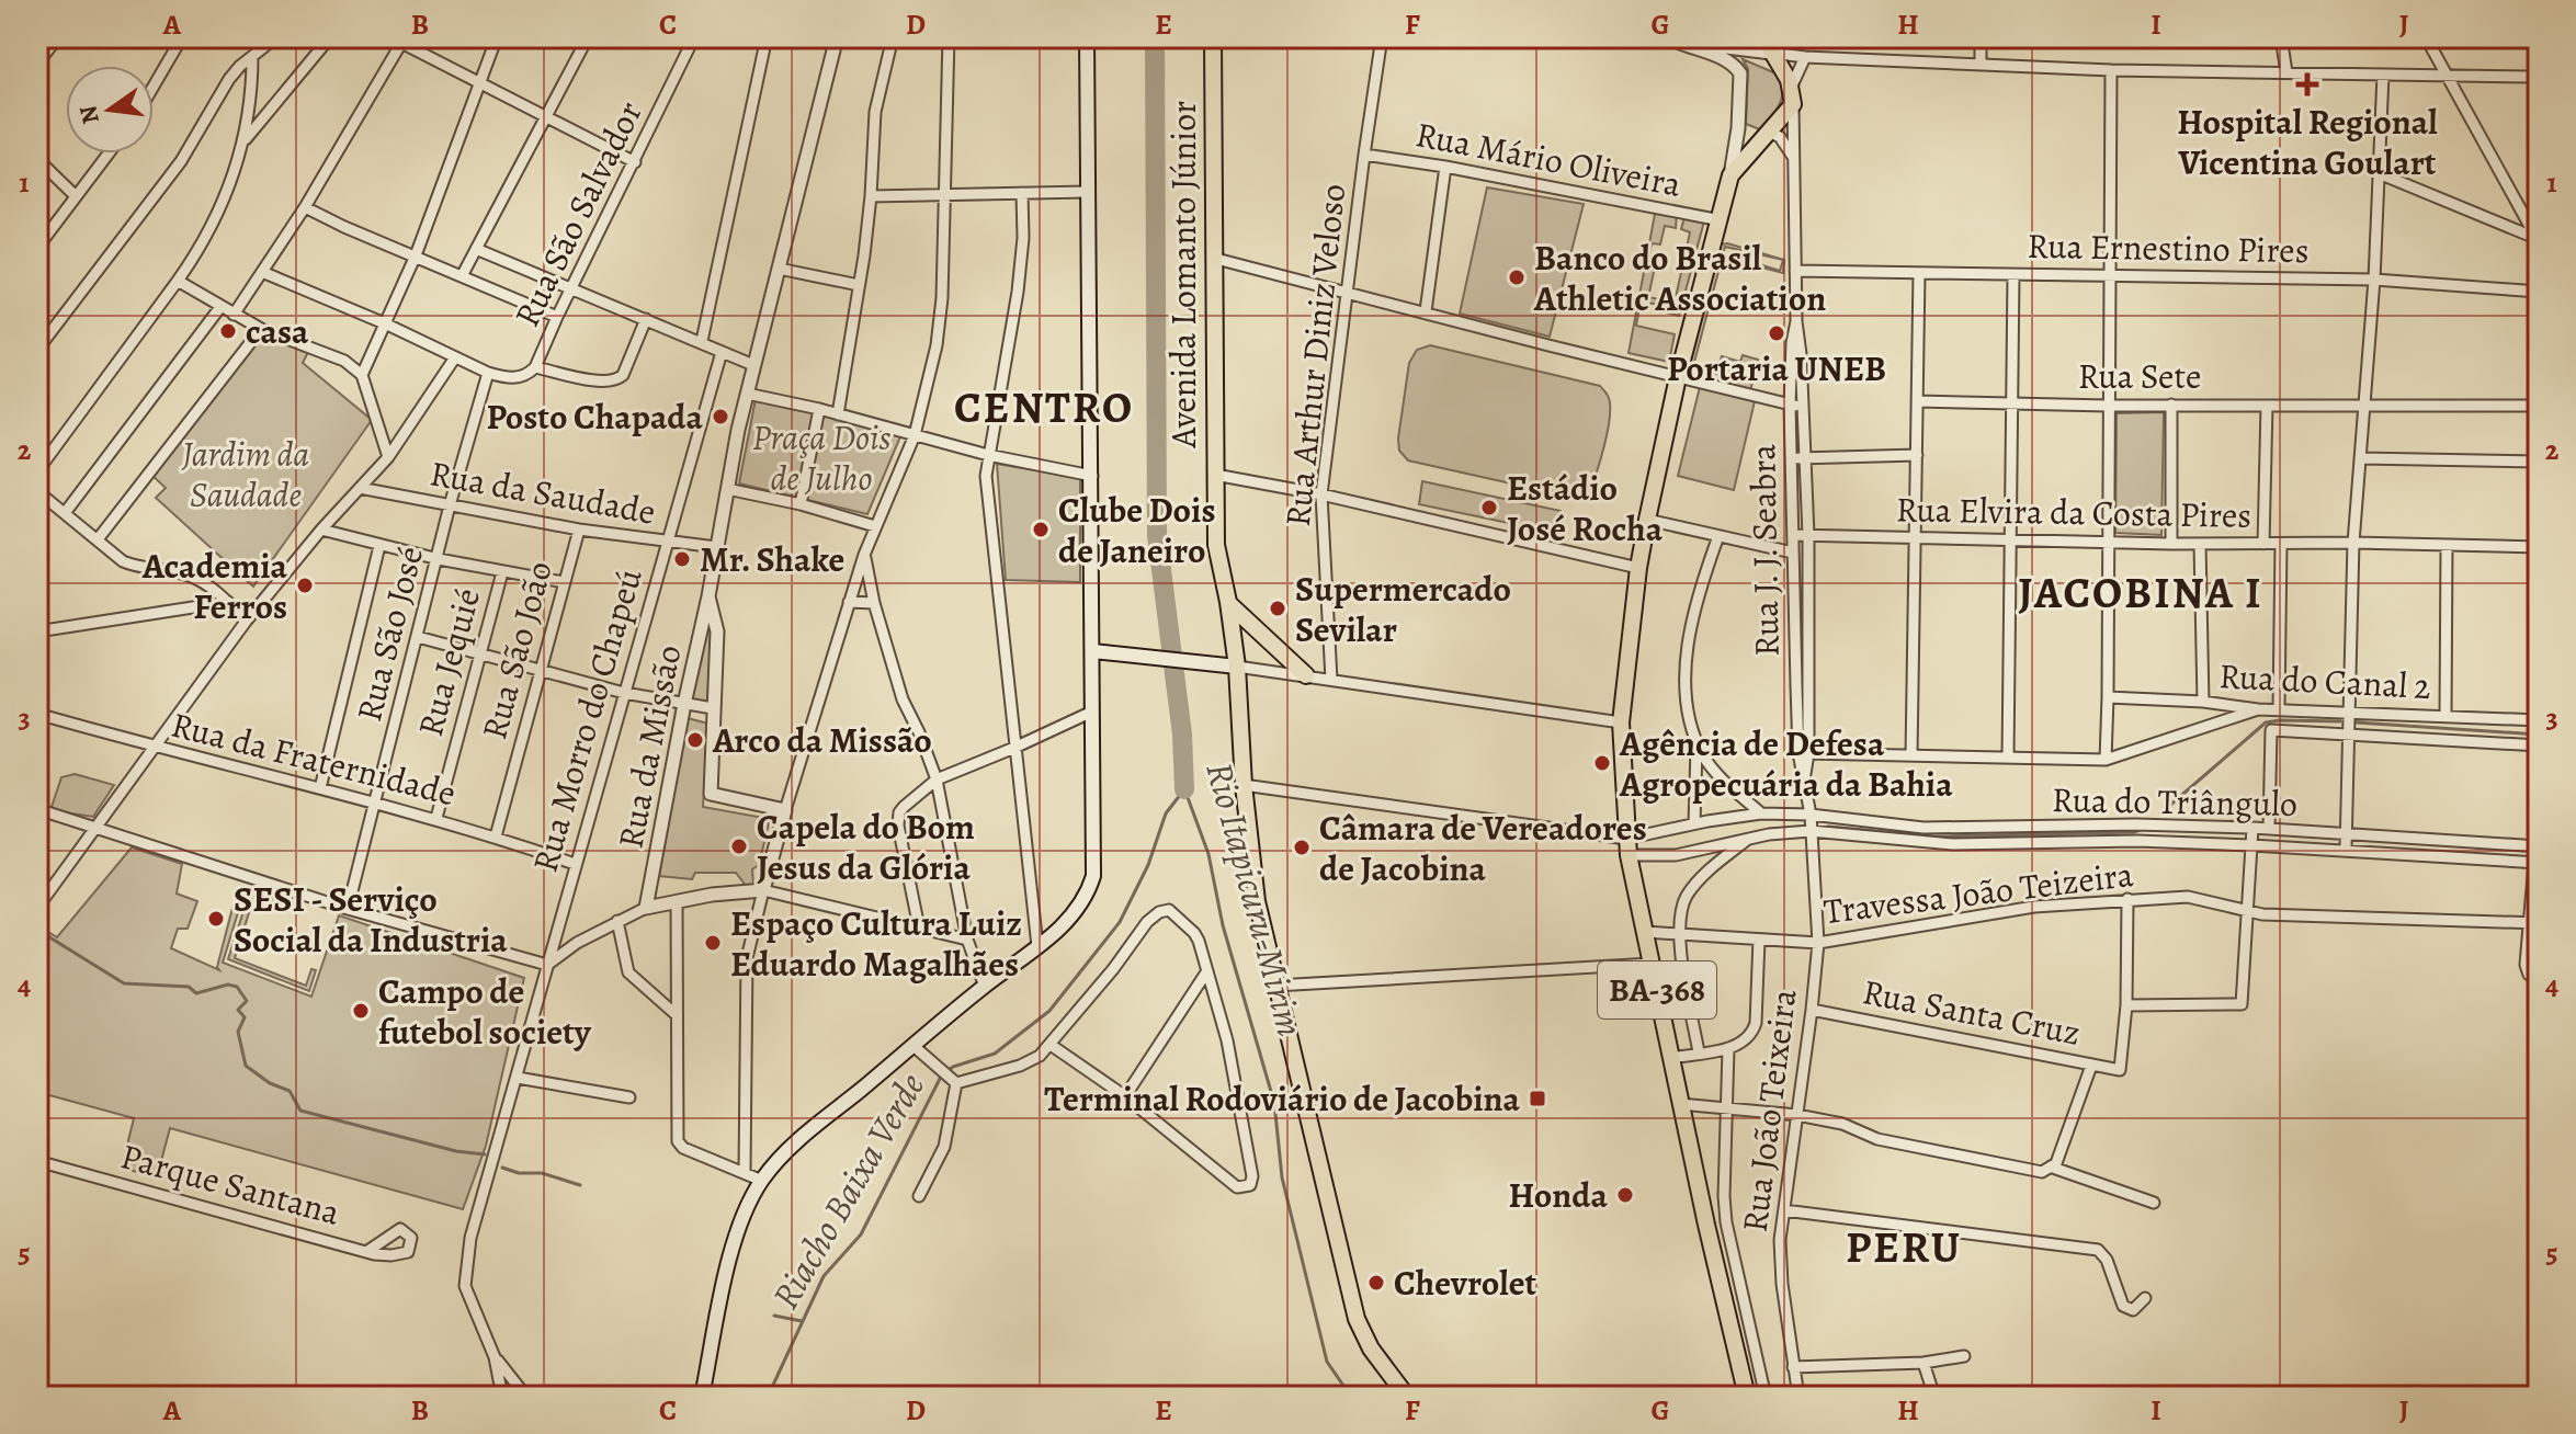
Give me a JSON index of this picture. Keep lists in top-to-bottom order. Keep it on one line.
{"streets":{"main road":["Avenida Lomanto Júnior","BA-368"],"street":["Rua Mário Oliveira","Rua São Salvador","Rua Ernestino Pires","Rua Arthur Diniz Veloso","Rua Sete","Rua da Saudade","Rua Elvira da Costa Pires","Rua J. J. Seabra","Rua São José","Rua São João","Rua Jequié","Rua do Canal 2","Rua Morro do Chapeú","Rua da Missão","Rua da Fraternidade","Rua do Triângulo","Travessa João Teizeira","Rua Santa Cruz","Rua João Teixeira","Parque Santana"]},"crossings":[["Rua Mário Oliveira","Rua Arthur Diniz Veloso"],["Rua Ernestino Pires","Rua J. J. Seabra"],["Rua da Saudade","Rua São José"],["Rua da Saudade","Rua São João"],["Rua da Saudade","Rua Morro do Chapeú"],["Rua da Saudade","Rua da Missão"],["Rua da Saudade","Rua da Fraternidade"],["Rua Elvira da Costa Pires","Rua J. J. Seabra"],["Rua J. J. Seabra","Rua do Triângulo"],["Rua J. J. Seabra","Rua João Teixeira"],["Rua São José","Rua da Fraternidade"],["Rua São João","Rua da Fraternidade"],["Rua Jequié","Rua da Fraternidade"],["Rua do Canal 2","Rua do Triângulo"],["Rua Morro do Chapeú","Rua da Fraternidade"],["Rua do Triângulo","BA-368"],["Rua do Triângulo","Rua João Teixeira"],["Travessa João Teizeira","BA-368"],["Travessa João Teizeira","Rua João Teixeira"],["Rua Santa Cruz","Rua João Teixeira"]],"districts":["CENTRO","JACOBINA I","PERU"],"water":["Rio Itapicuru-Mirim","Riacho Baixa Verde"],"parks":["Praça Dois de Julho","Jardim da Saudade"],"places":{"health":["Hospital Regional Vicentina Goulart"],"other":["Banco do Brasil Athletic Association","casa","Portaria UNEB","Posto Chapada","Estádio José Rocha","Clube Dois de Janeiro","Mr. Shake","Academia Ferros","Supermercado Sevilar","Arco da Missão","Agência de Defesa Agropecuária da Bahia","Capela do Bom Jesus da Glória","Câmara de Vereadores de Jacobina","SESI - Serviço Social da Industria","Espaço Cultura Luiz Eduardo Magalhães","Campo de futebol society","Honda","Chevrolet"],"transit":["Terminal Rodoviário de Jacobina"]},"north":"left","grid":{"columns":["A","B","C","D","E","F","G","H","I","J"],"rows":["1","2","3","4","5"]}}
